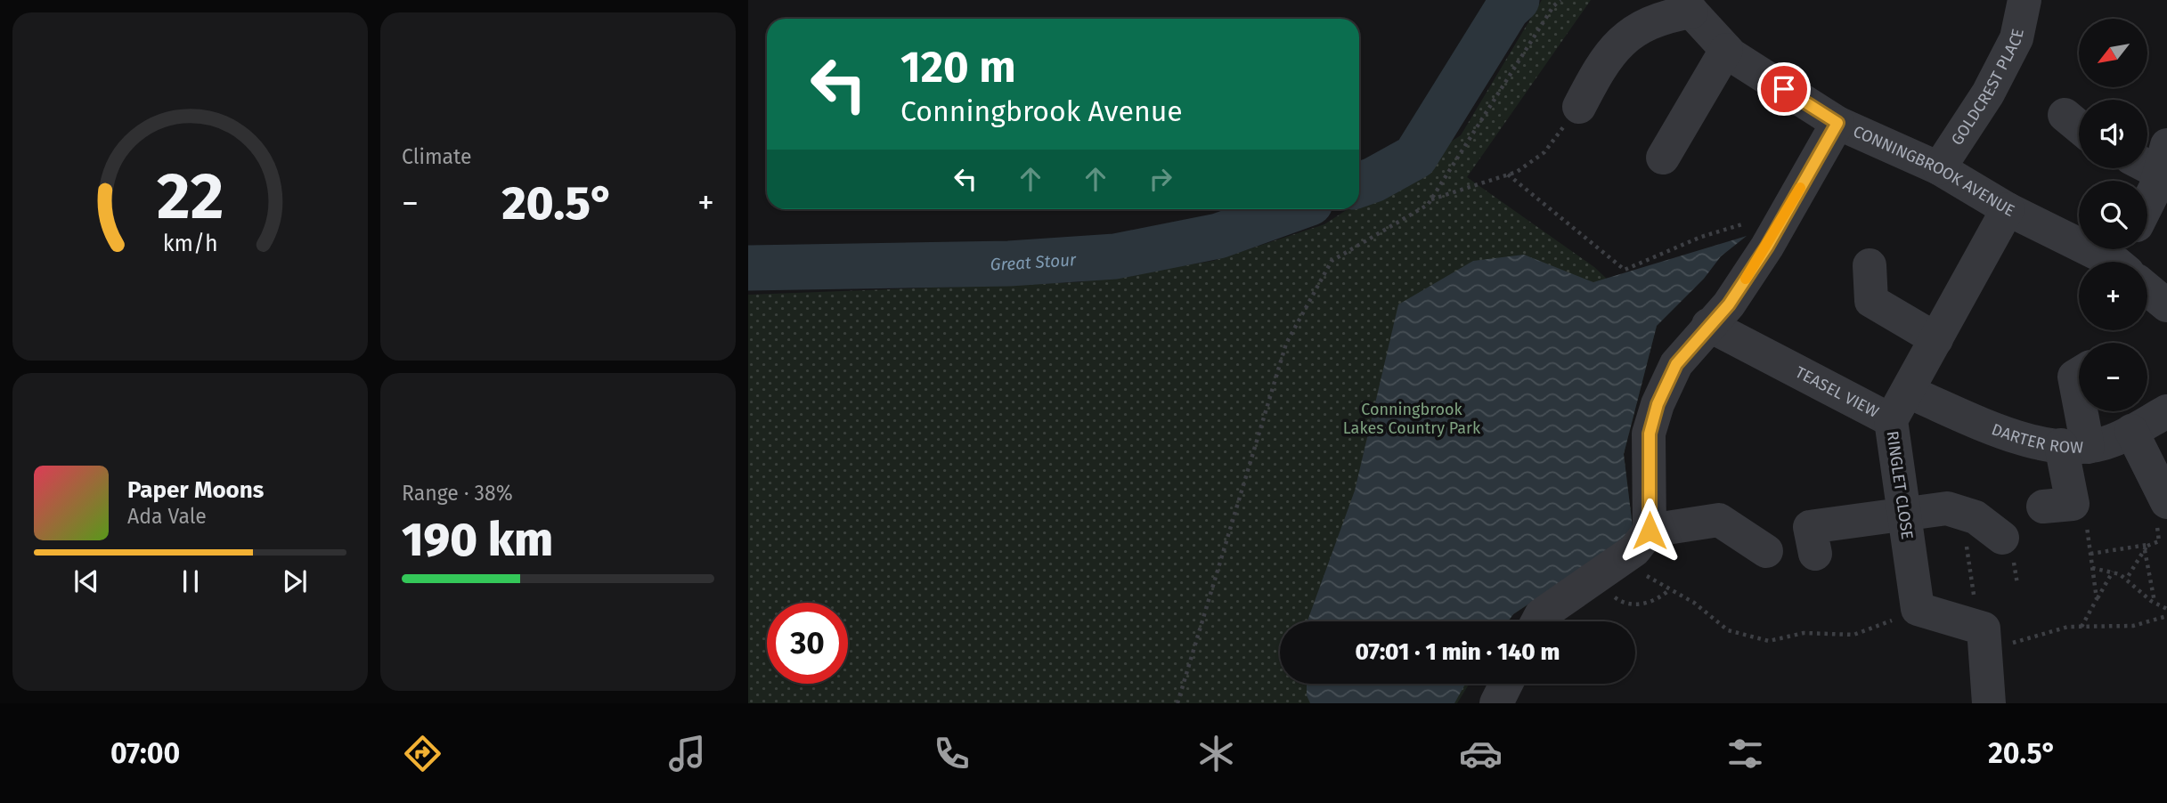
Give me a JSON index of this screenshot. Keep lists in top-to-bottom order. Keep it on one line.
{"streets":{"street":["GOLDCREST PLACE","CONNINGBROOK AVENUE","TEASEL VIEW","DARTER ROW","RINGLET CLOSE"]},"crossings":[["GOLDCREST PLACE","CONNINGBROOK AVENUE"],["CONNINGBROOK AVENUE","RINGLET CLOSE"],["TEASEL VIEW","RINGLET CLOSE"],["DARTER ROW","RINGLET CLOSE"]],"water":["Great Stour"],"parks":["Conningbrook Lakes Country Park"],"north":"bottom left","page":{"tile":["Climate",["Range · 38%","190 km"]],"map_buttons":["+","−"],"turn":["120 m","Conningbrook Avenue"],"heat":["−","20.5°","+"],"song":["Paper Moons","Ada Vale"],"limit":"30","trip":"07:01 · 1 min · 140 m","tabs":["07:00","20.5°"],"gauge":["22","km/h"]}}
